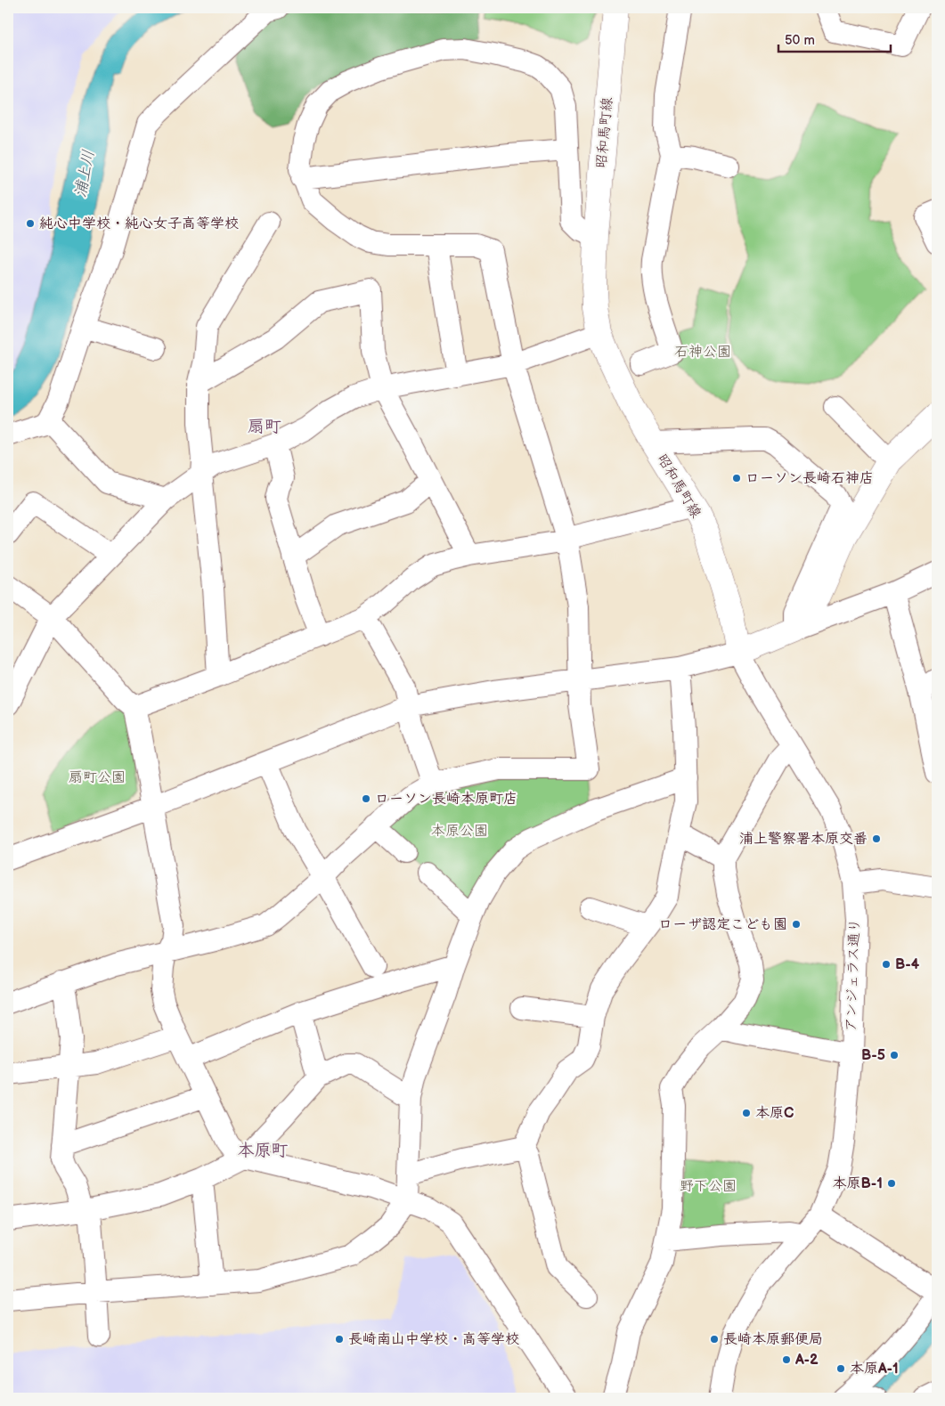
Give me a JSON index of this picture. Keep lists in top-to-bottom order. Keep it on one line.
{"streets":{"main road":["昭和馬町線"],"street":["アンジェラス通り"]},"crossings":[["昭和馬町線","アンジェラス通り"]],"districts":["扇町","本原町"],"water":["浦上川"],"parks":["石神公園","扇町公園","本原公園","野下公園"],"places":["純心中学校・純心女子高等学校","ローソン長崎石神店","ローソン長崎本原町店","浦上警察署本原交番","ローザ認定こども園","B-4","B-5","本原C","本原B-1","長崎南山中学校・高等学校","長崎本原郵便局","A-2","本原A-1"],"scale_bar":"50 m"}
